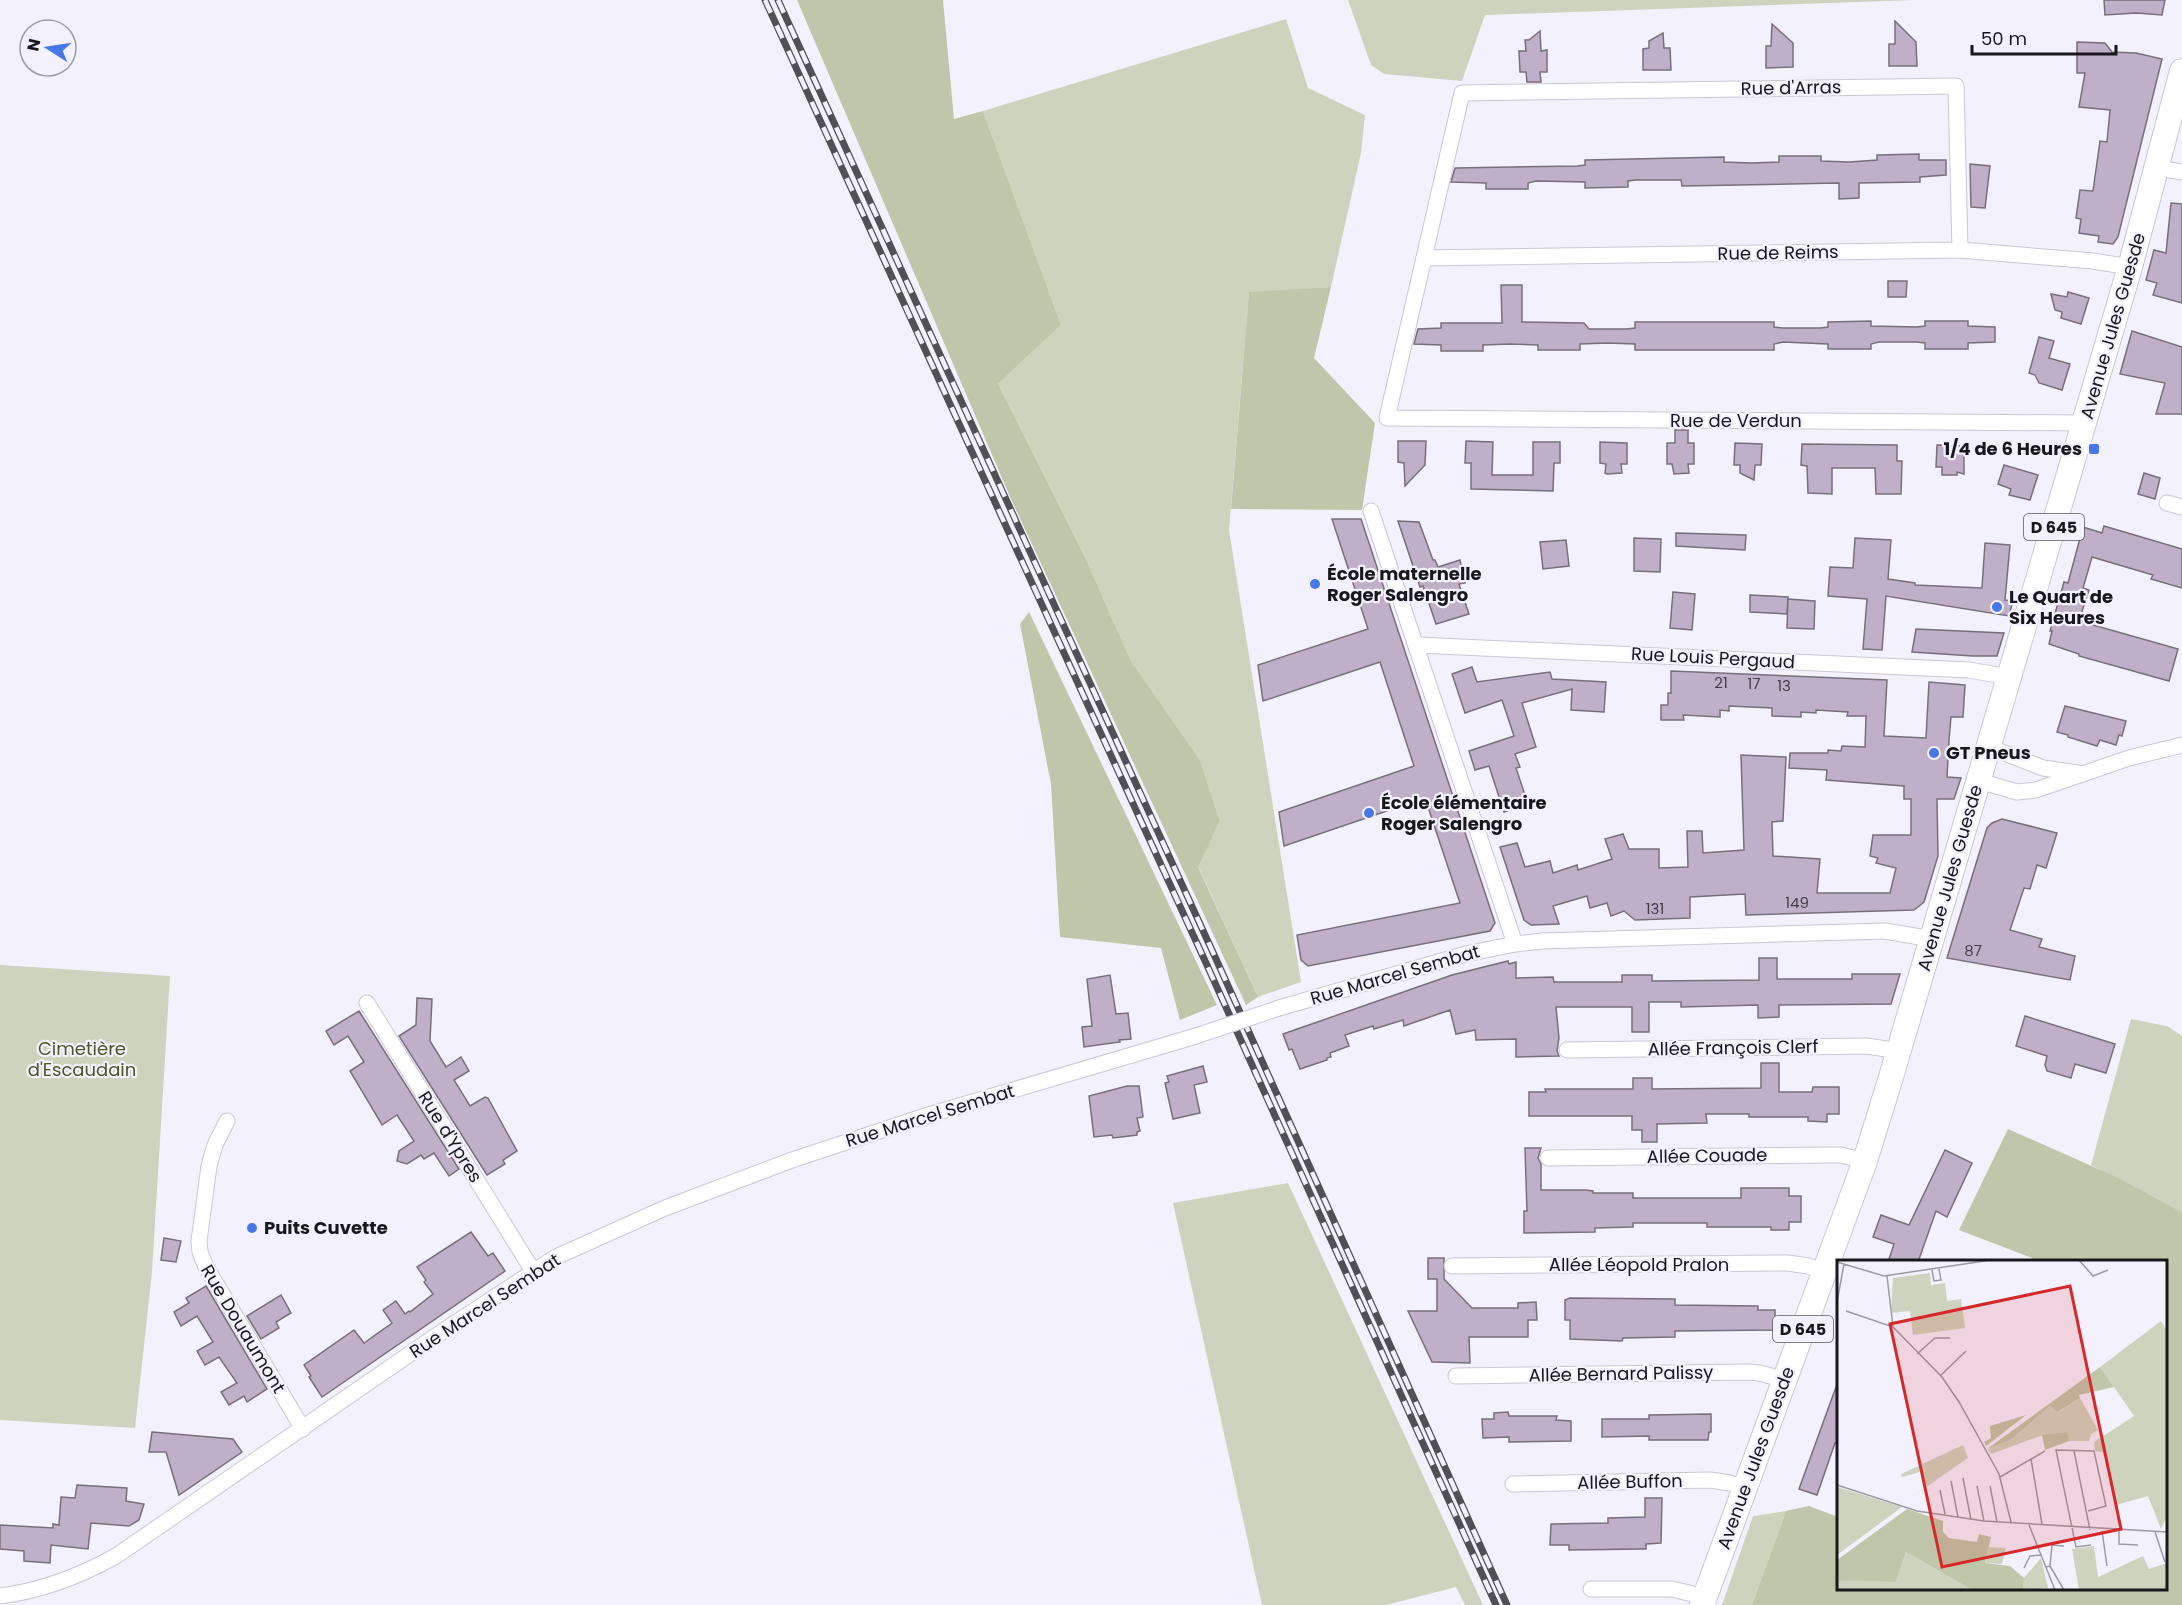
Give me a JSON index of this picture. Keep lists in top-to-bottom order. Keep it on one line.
{"streets":{"main road":["Avenue Jules Guesde","D 645"],"street":["Rue d'Arras","Rue de Reims","Rue de Verdun","Rue Louis Pergaud","Rue Marcel Sembat","Allée François Clerf","Rue d'Ypres","Allée Couade","Allée Léopold Pralon","Rue Douaumont","Allée Bernard Palissy","Allée Buffon"]},"crossings":[["Rue d'Arras","Rue de Reims"],["Rue d'Arras","Rue de Verdun"],["Rue de Reims","Avenue Jules Guesde"],["Rue de Reims","Rue de Verdun"],["Avenue Jules Guesde","Rue de Verdun"],["Avenue Jules Guesde","Rue Louis Pergaud"],["Avenue Jules Guesde","Rue Marcel Sembat"],["Avenue Jules Guesde","Allée François Clerf"],["Avenue Jules Guesde","Allée Couade"],["Avenue Jules Guesde","Allée Léopold Pralon"],["Avenue Jules Guesde","Allée Bernard Palissy"],["Avenue Jules Guesde","Allée Buffon"],["Rue Marcel Sembat","Rue d'Ypres"],["Rue Marcel Sembat","Rue Douaumont"]],"parks":["Cimetière d'Escaudain"],"places":{"transit":["1/4 de 6 Heures"],"other":["École maternelle Roger Salengro","Le Quart de Six Heures","GT Pneus","École élémentaire Roger Salengro","Puits Cuvette"]},"house_numbers":["21","17","13","149","131","87"],"scale_bar":"50 m","north":"left"}
